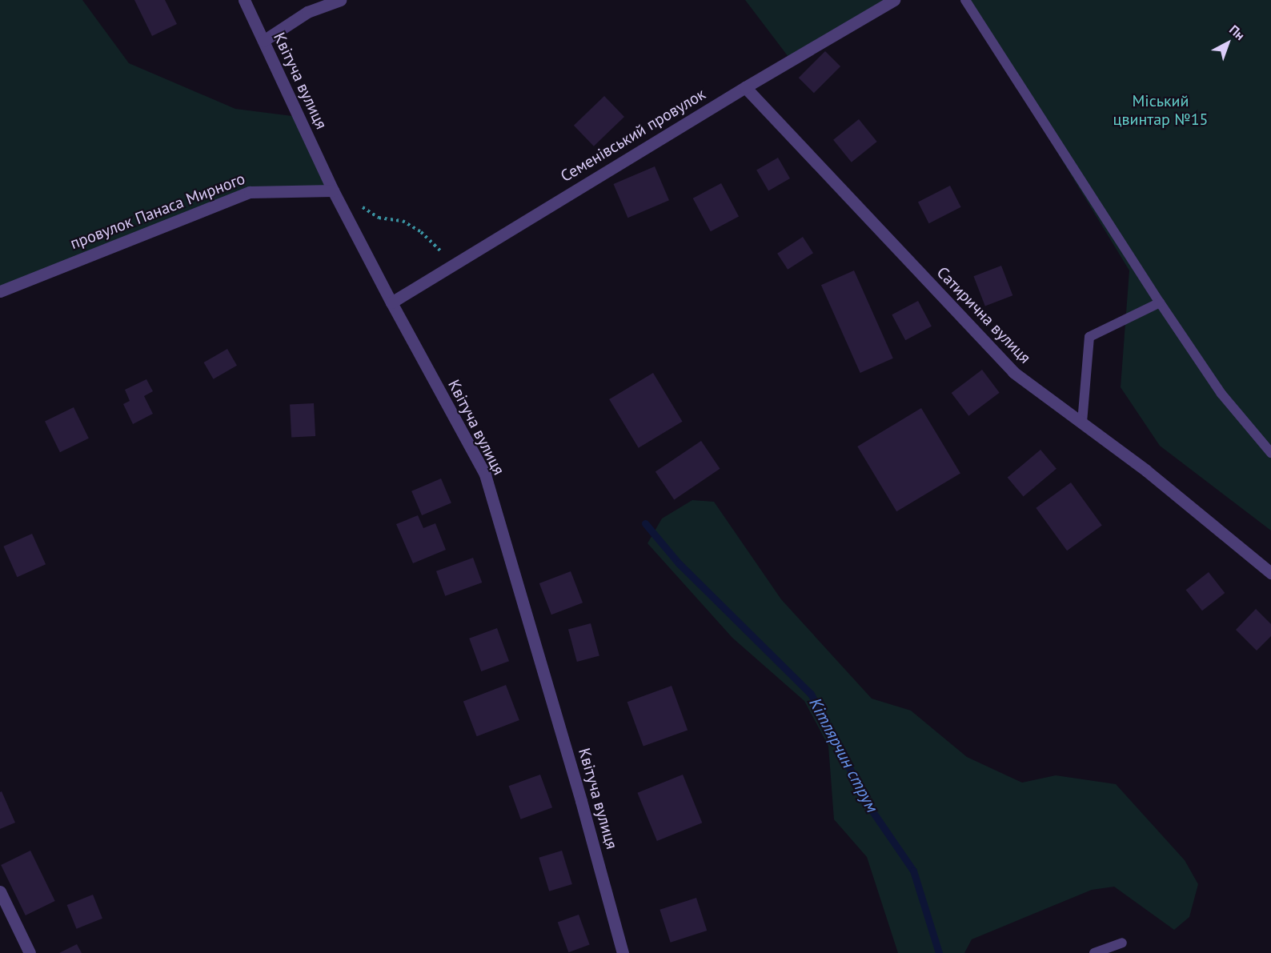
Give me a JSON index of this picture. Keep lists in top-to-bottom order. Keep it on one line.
{"streets":{"street":["Квітуча вулиця","Семенівський провулок","провулок Панаса Мирного","Сатирична вулиця"]},"crossings":[["Квітуча вулиця","Семенівський провулок"],["Квітуча вулиця","провулок Панаса Мирного"],["Семенівський провулок","Сатирична вулиця"]],"water":["Кітлярчин струм"],"parks":["Міський цвинтар №15"],"north":"top right"}
